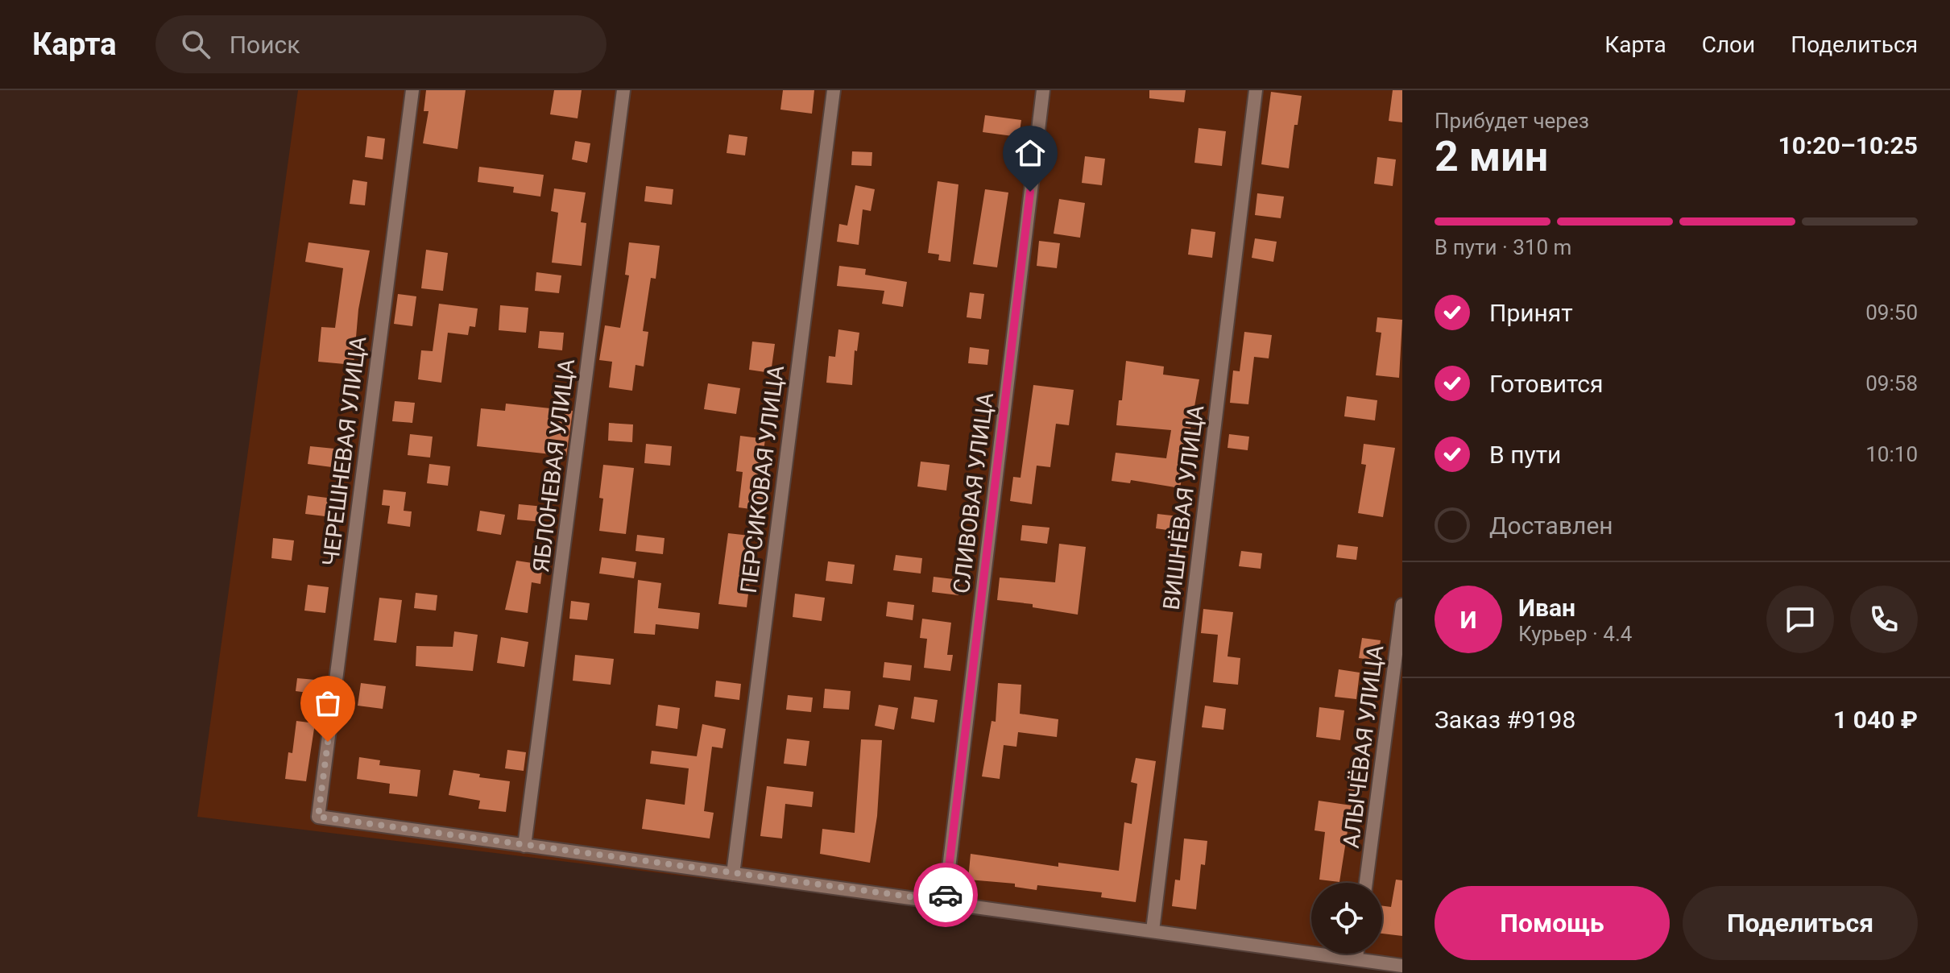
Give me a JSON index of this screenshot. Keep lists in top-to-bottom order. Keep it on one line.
{"streets":{"street":["ЧЕРЕШНЕВАЯ УЛИЦА","ЯБЛОНЕВАЯ УЛИЦА","ПЕРСИКОВАЯ УЛИЦА","СЛИВОВАЯ УЛИЦА","ВИШНЁВАЯ УЛИЦА","АЛЫЧЁВАЯ УЛИЦА"]},"crossings":[["ЧЕРЕШНЕВАЯ УЛИЦА","ЯБЛОНЕВАЯ УЛИЦА"]],"page":{"header":"Карта","search":"Поиск","nav":["Карта","Слои","Поделиться"],"heading":["2 мин","Прибудет через","10:20–10:25"],"panel":["Иван","Курьер · 4.4","Заказ #9198","1 040 ₽"],"bar":"В пути · 310 m","list":[["Принят","09:50"],["Готовится","09:58"],["В пути","10:10"],"Доставлен"],"round":"И","buttons":["Помощь","Поделиться"]}}
